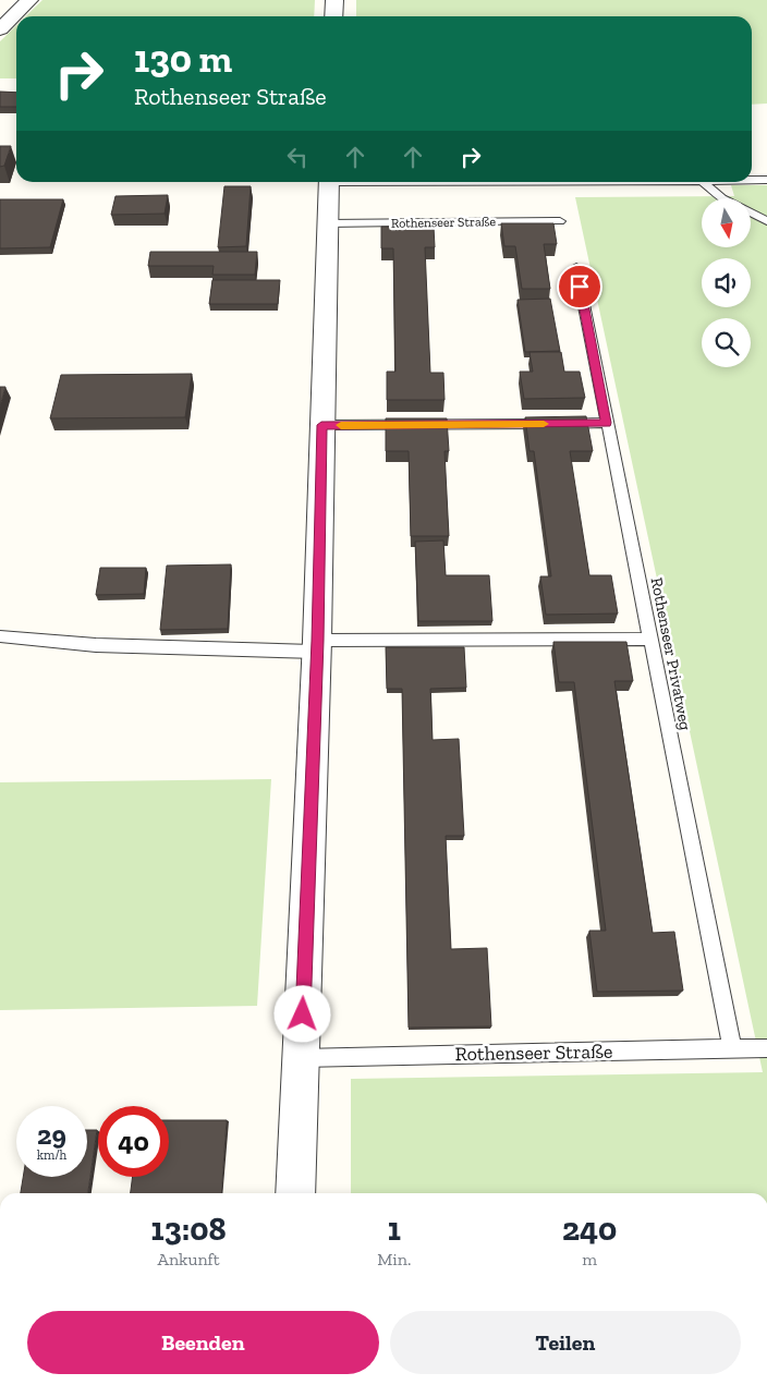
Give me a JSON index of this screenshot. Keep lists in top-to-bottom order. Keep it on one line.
{"streets":{"lane":["Rothenseer Straße","Rothenseer Privatweg"]},"crossings":[["Rothenseer Straße","Rothenseer Privatweg"]],"north":"bottom","page":{"turn":["130 m","Rothenseer Straße"],"speed":"29 km/h","limit":"40","eta":["13:08","Ankunft","1","Min.","240","m"],"buttons":["Beenden","Teilen"]}}
